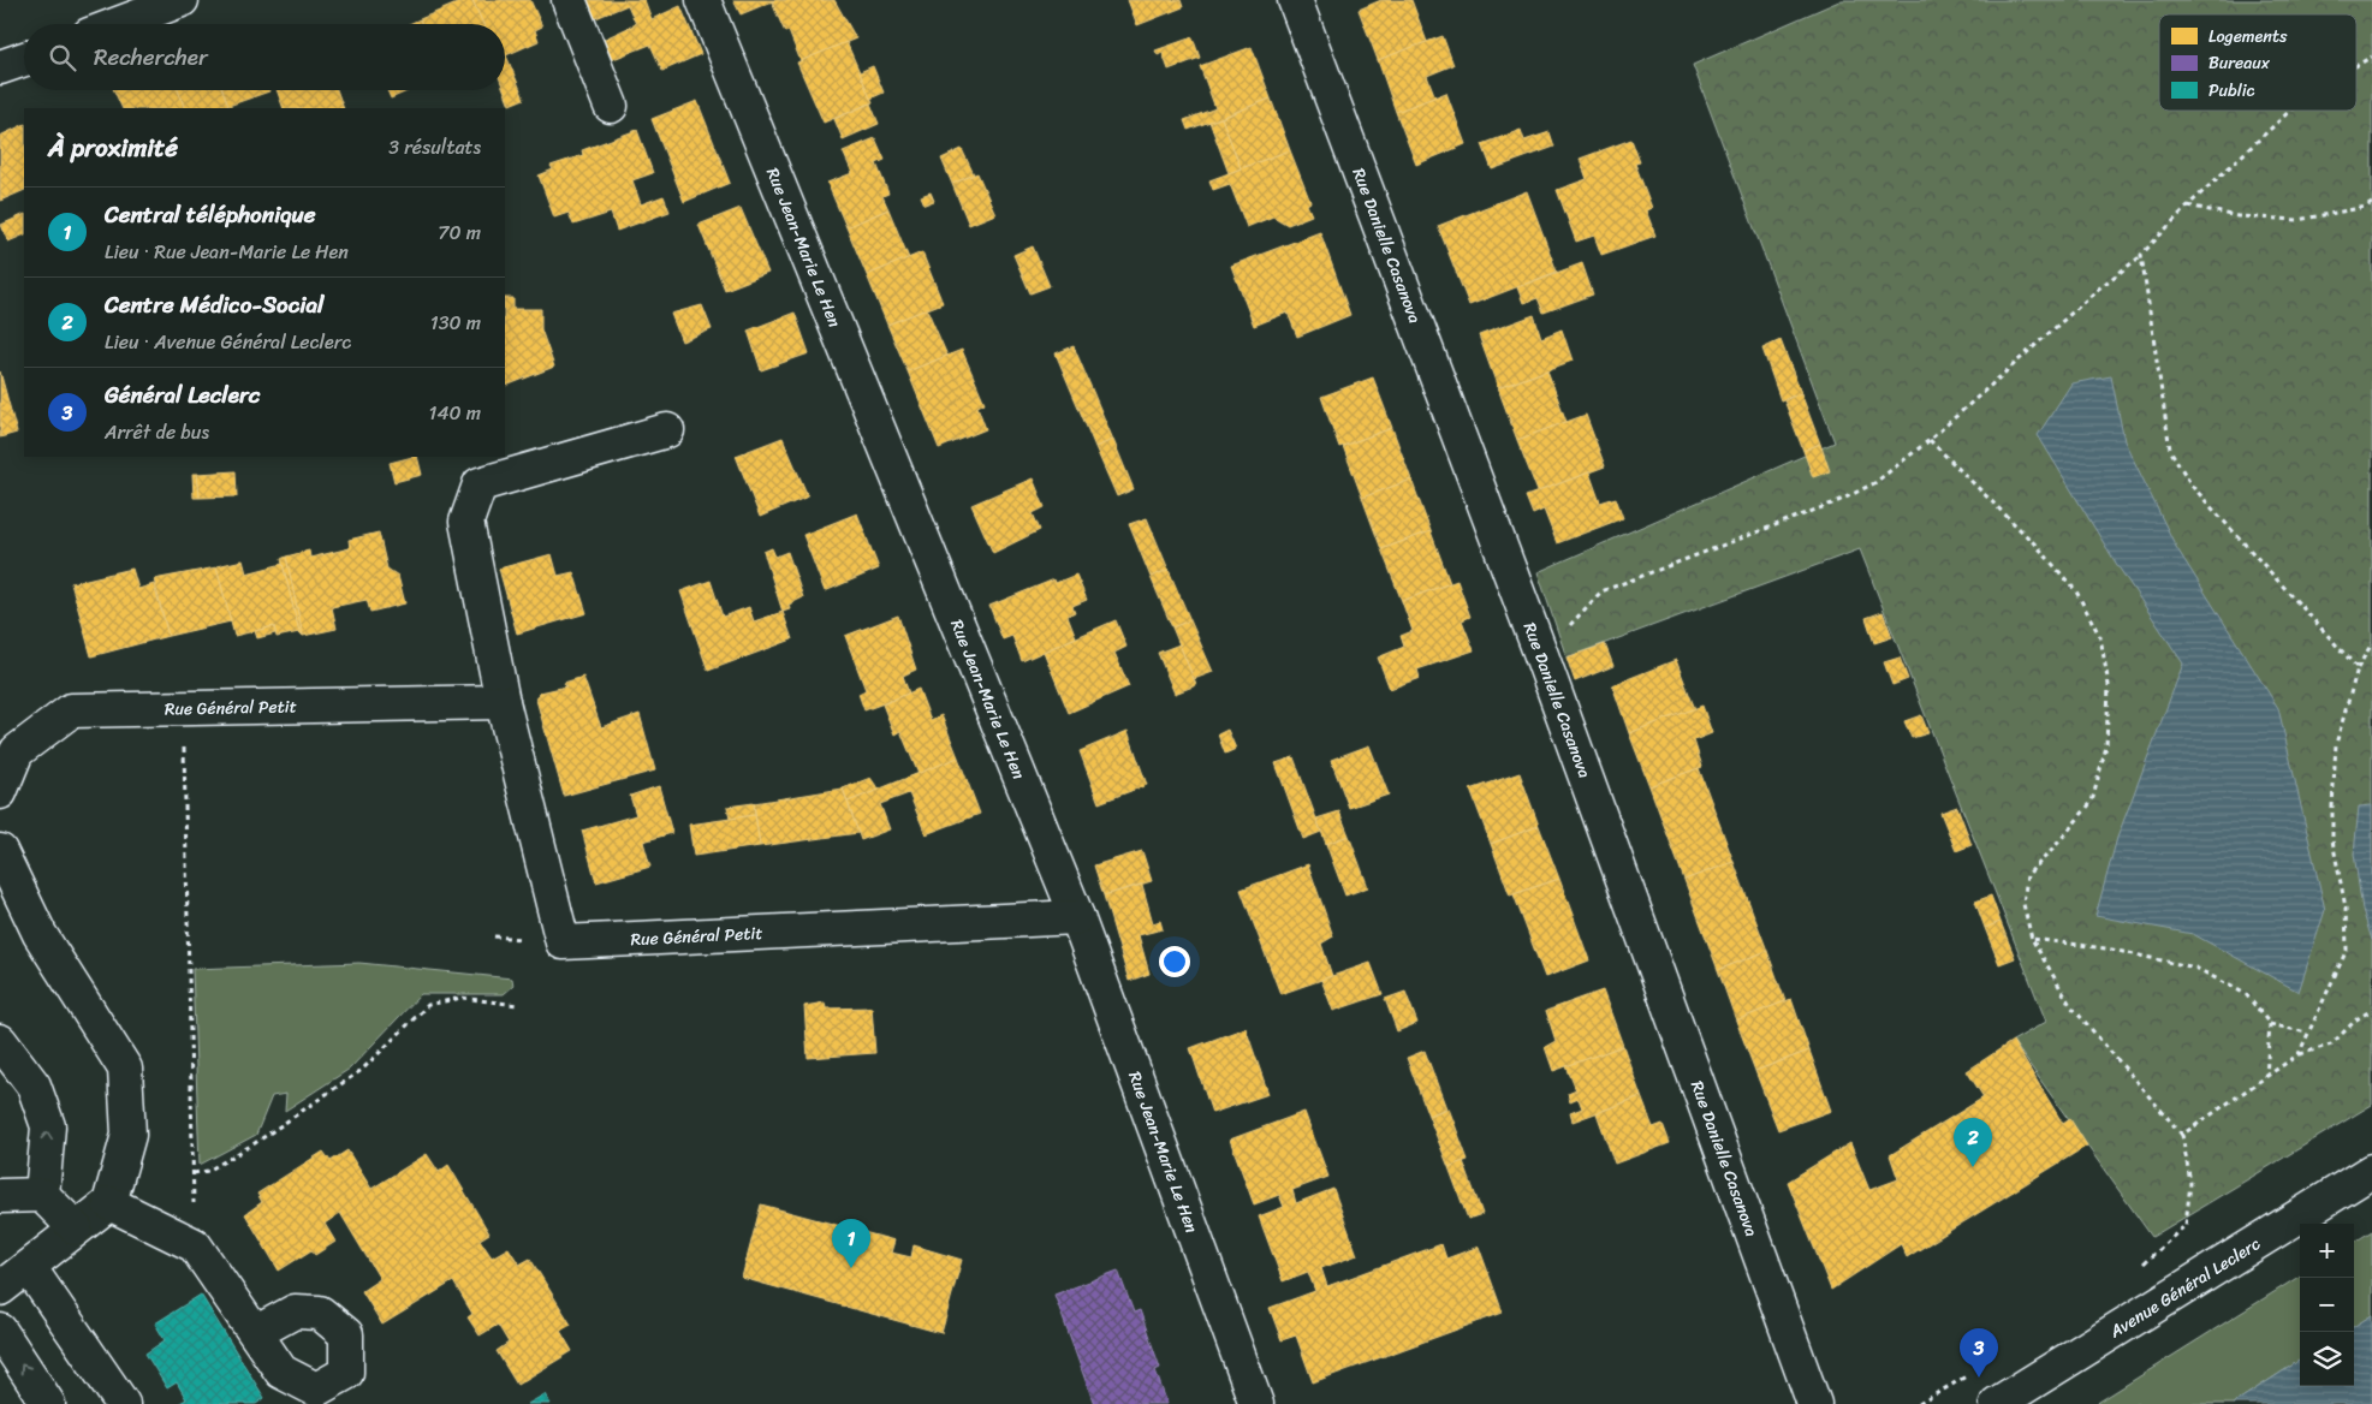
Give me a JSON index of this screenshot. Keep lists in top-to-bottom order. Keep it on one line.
{"streets":{"street":["Rue Danielle Casanova","Rue Jean-Marie Le Hen","Rue Général Petit","Avenue Général Leclerc"]},"crossings":[["Rue Jean-Marie Le Hen","Rue Général Petit"]],"legend":["Logements","Bureaux","Public"],"page":{"search":"Rechercher","heading":["À proximité","3 résultats"],"list":[{"mark":"1","name":"Central téléphonique","note":"Lieu · Rue Jean-Marie Le Hen","value":"70 m"},{"mark":"2","name":"Centre Médico-Social","note":"Lieu · Avenue Général Leclerc","value":"130 m"},{"mark":"3","name":"Général Leclerc","note":"Arrêt de bus","value":"140 m"}],"pins":["2","1","3"],"map_buttons":["+","−"]}}
